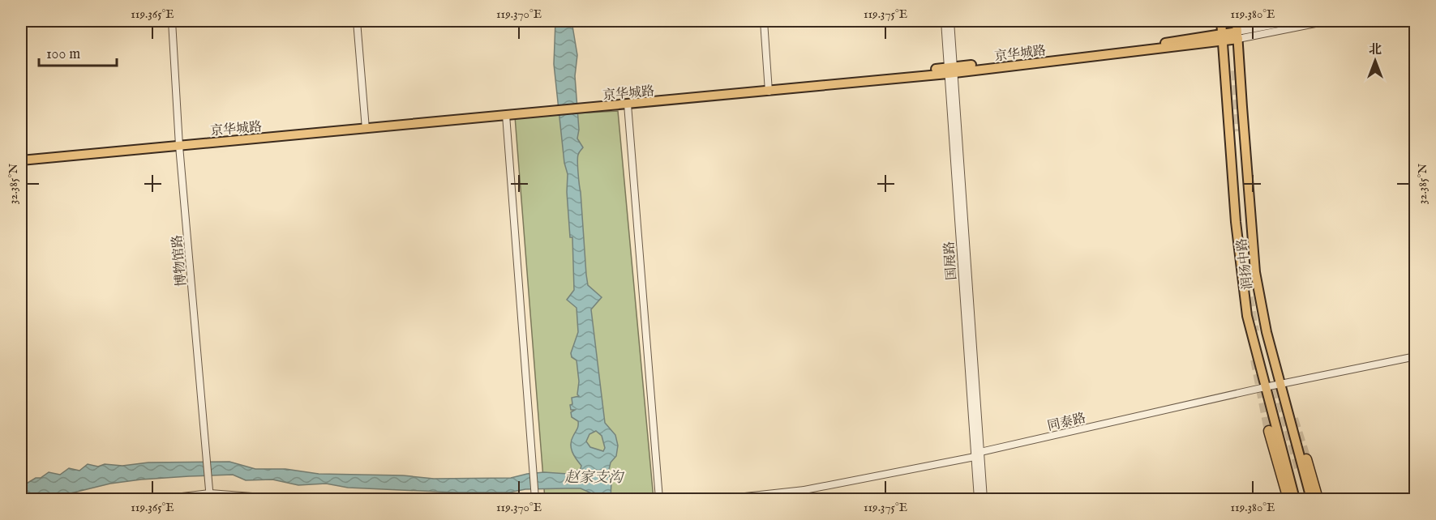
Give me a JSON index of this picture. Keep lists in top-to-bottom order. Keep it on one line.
{"streets":{"main road":["京华城路","润扬中路"],"street":["博物馆路","国展路","同泰路"]},"crossings":[["京华城路","博物馆路"],["京华城路","国展路"],["京华城路","润扬中路"],["国展路","同泰路"],["润扬中路","同泰路"]],"water":["赵家支沟"],"scale_bar":"100 m","north":"top","coordinates":["119.365°E","119.370°E","119.375°E","119.380°E","32.385°N"]}
